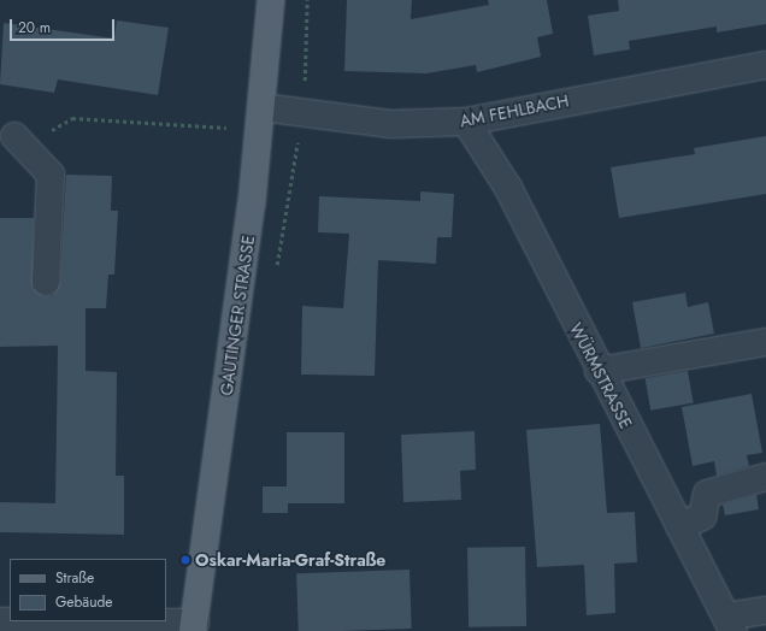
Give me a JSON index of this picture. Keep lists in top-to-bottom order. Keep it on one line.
{"streets":{"main road":["GAUTINGER STRASSE"],"street":["AM FEHLBACH","WÜRMSTRASSE"]},"crossings":[["AM FEHLBACH","GAUTINGER STRASSE"],["AM FEHLBACH","WÜRMSTRASSE"]],"places":["Oskar-Maria-Graf-Straße"],"legend":["Straße","Gebäude"],"scale_bar":"20 m"}
